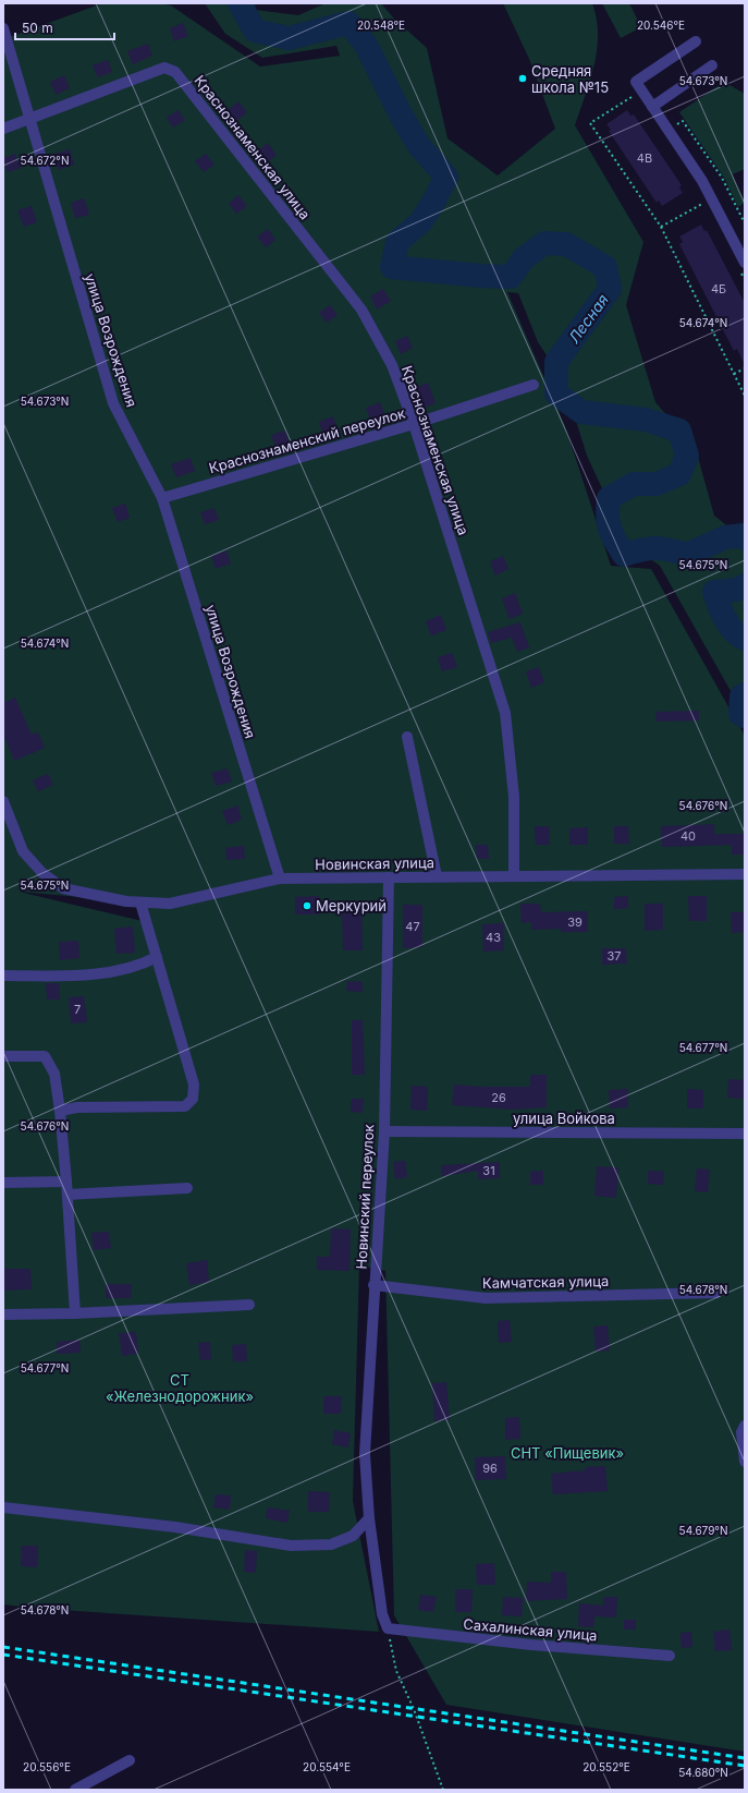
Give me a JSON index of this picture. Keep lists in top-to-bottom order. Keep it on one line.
{"streets":{"street":["Краснознаменская улица","улица Возрождения","Краснознаменский переулок","Новинская улица","улица Войкова","Новинский переулок","Камчатская улица","Сахалинская улица"]},"crossings":[["Краснознаменская улица","улица Возрождения"],["Краснознаменская улица","Краснознаменский переулок"],["Краснознаменская улица","Новинская улица"],["улица Возрождения","Краснознаменский переулок"],["улица Возрождения","Новинская улица"],["Новинская улица","Новинский переулок"],["улица Войкова","Новинский переулок"],["Новинский переулок","Камчатская улица"],["Новинский переулок","Сахалинская улица"]],"water":["Лесная"],"parks":["СТ «Железнодорожник»","СНТ «Пищевик»"],"places":["Средняя школа №15","Меркурий"],"house_numbers":["4В","4Б","40","39","47","43","37","7","26","31","96"],"scale_bar":"50 m","coordinates":["20.548°E","20.546°E","54.673°N","54.672°N","54.674°N","54.675°N","54.676°N","54.677°N","54.678°N","54.679°N","20.556°E","20.554°E","20.552°E","54.680°N"]}
